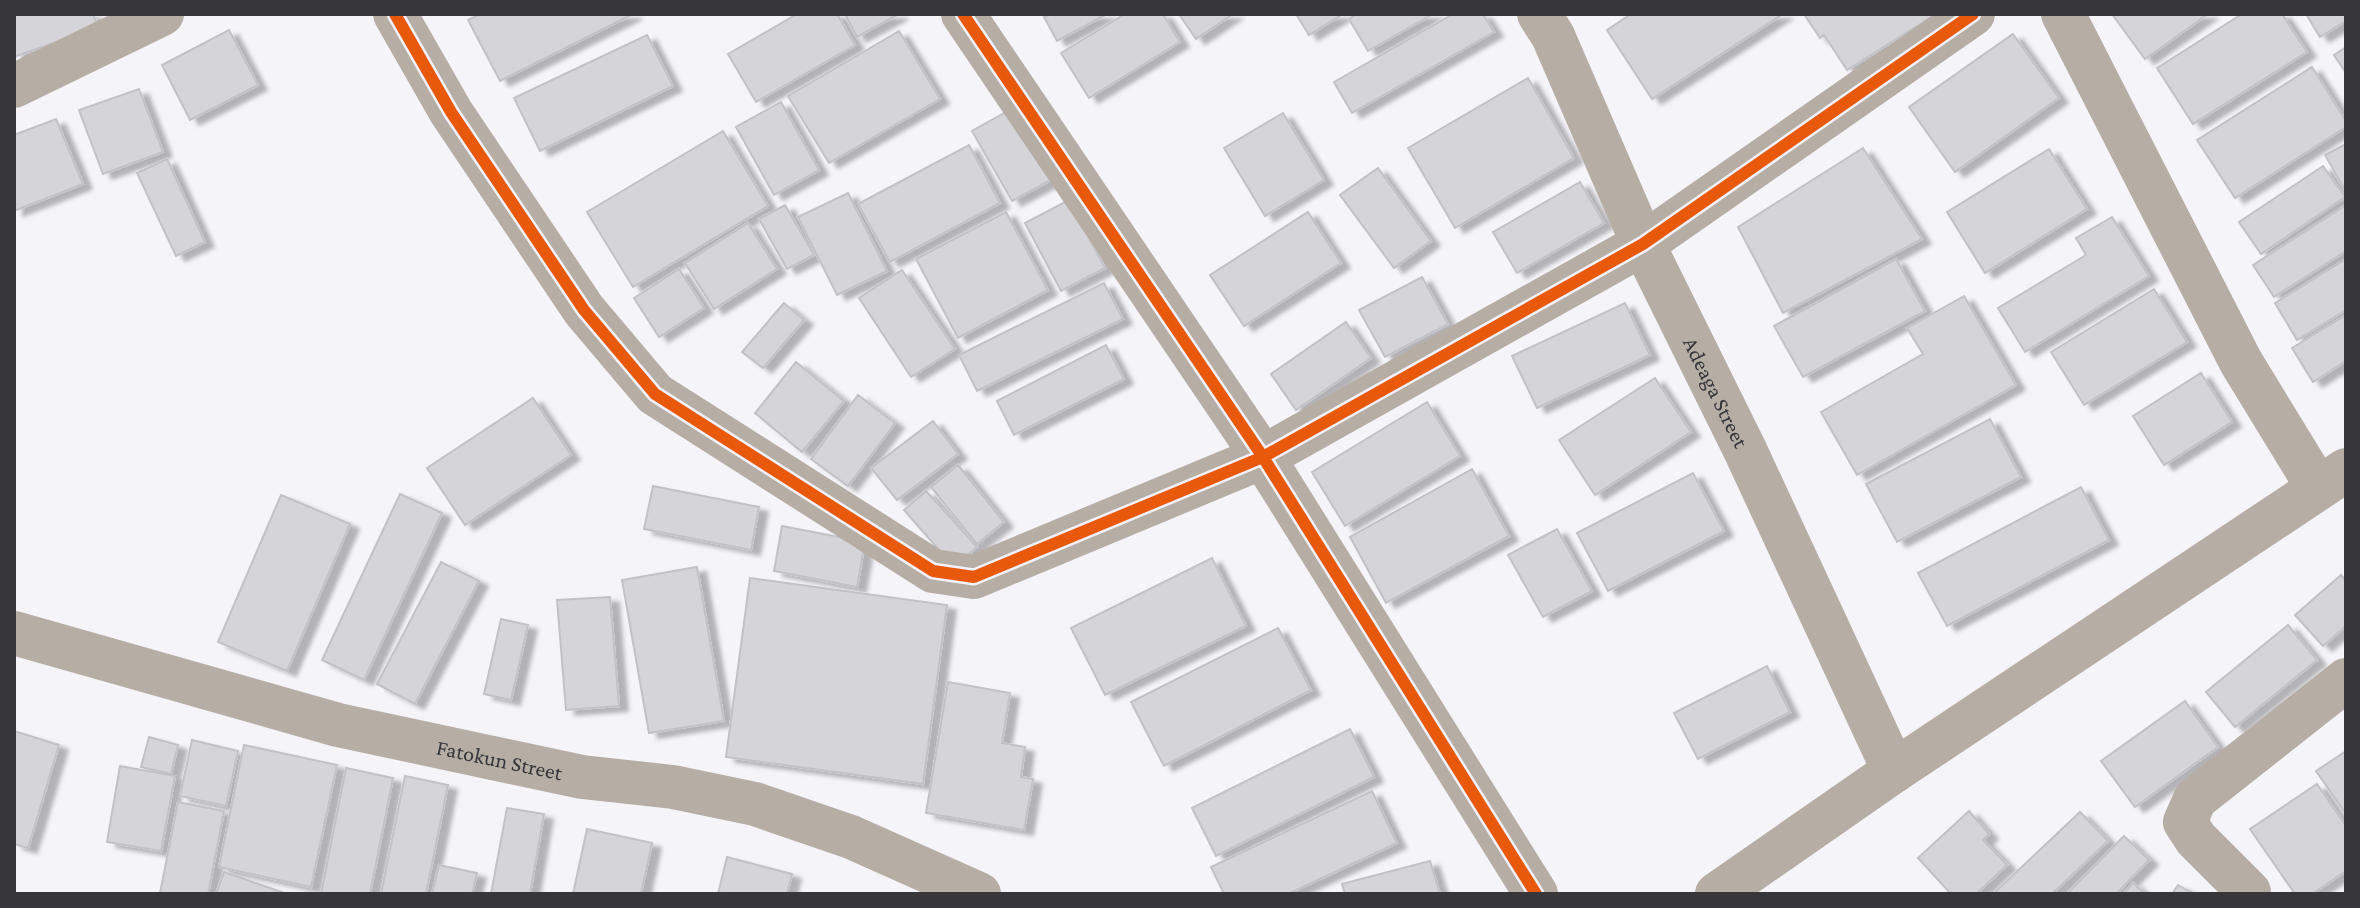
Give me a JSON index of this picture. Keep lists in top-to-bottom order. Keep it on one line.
{"streets":{"street":["Adeaga Street","Fatokun Street"]}}
